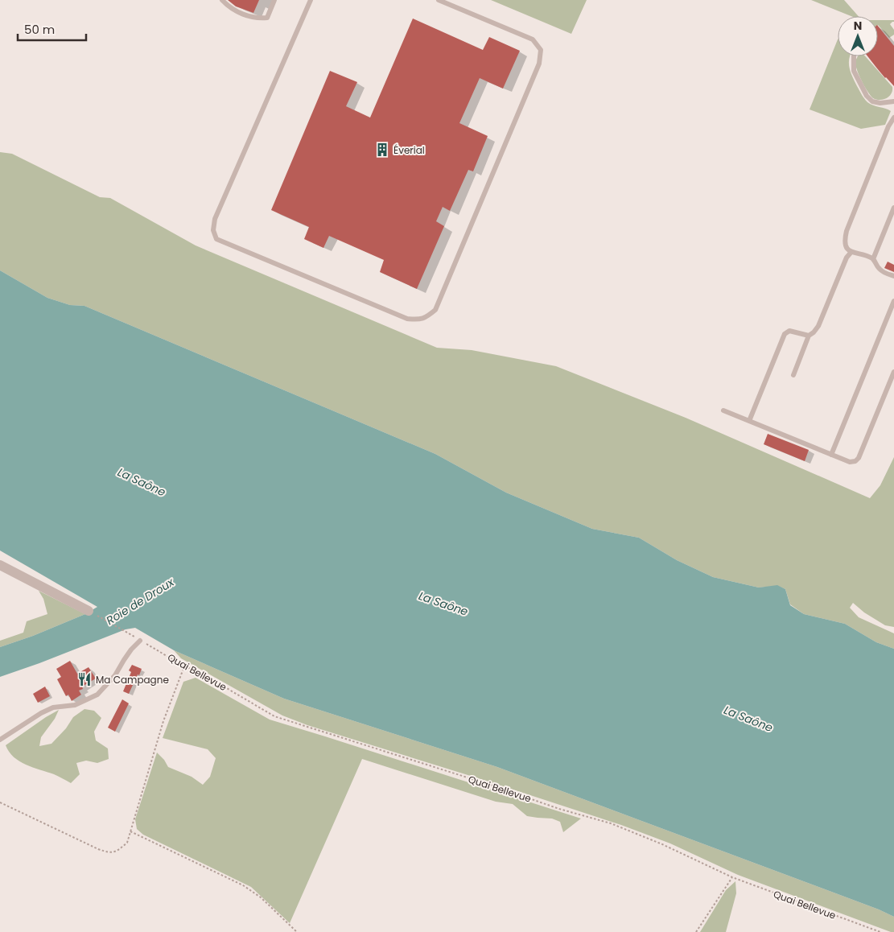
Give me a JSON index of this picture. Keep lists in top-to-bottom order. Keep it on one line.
{"streets":{"path":["Quai Bellevue"]},"water":["La Saône","Roie de Droux"],"places":{"building":["Éverial"],"restaurant":["Ma Campagne"]},"scale_bar":"50 m","north":"top"}
